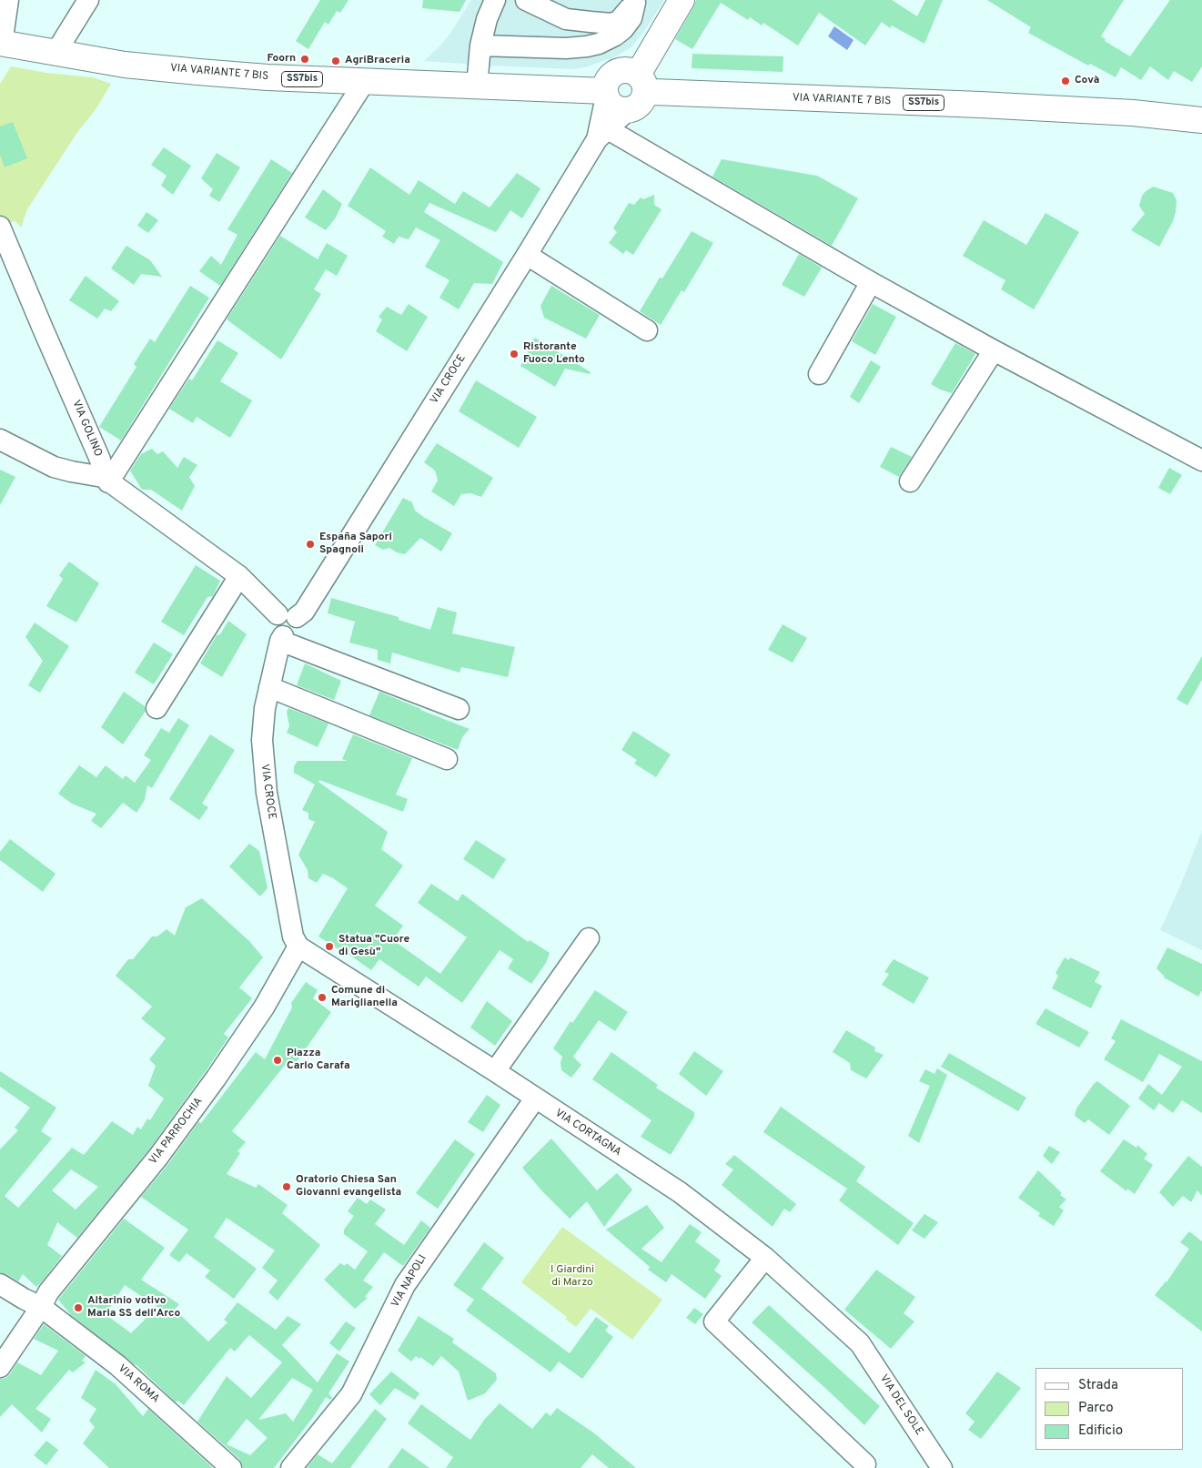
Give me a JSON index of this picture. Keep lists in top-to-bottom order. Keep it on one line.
{"streets":{"main road":["VIA VARIANTE 7 BIS","SS7bis"],"street":["VIA CROCE","VIA GOLINO","VIA PARROCHIA","VIA CORTAGNA","VIA NAPOLI","VIA ROMA","VIA DEL SOLE"]},"crossings":[["VIA VARIANTE 7 BIS","VIA CROCE"],["VIA CROCE","VIA PARROCHIA"],["VIA CROCE","VIA CORTAGNA"],["VIA PARROCHIA","VIA CORTAGNA"],["VIA PARROCHIA","VIA ROMA"],["VIA CORTAGNA","VIA NAPOLI"],["VIA CORTAGNA","VIA DEL SOLE"]],"parks":["I Giardini di Marzo"],"places":["Foorn","AgriBraceria","Covà","Ristorante Fuoco Lento","España Sapori Spagnoli","Statua \"Cuore di Gesù\"","Comune di Mariglianella","Piazza Carlo Carafa","Oratorio Chiesa San Giovanni evangelista","Altarinio votivo Maria SS dell'Arco"],"legend":["Strada","Parco","Edificio"]}
